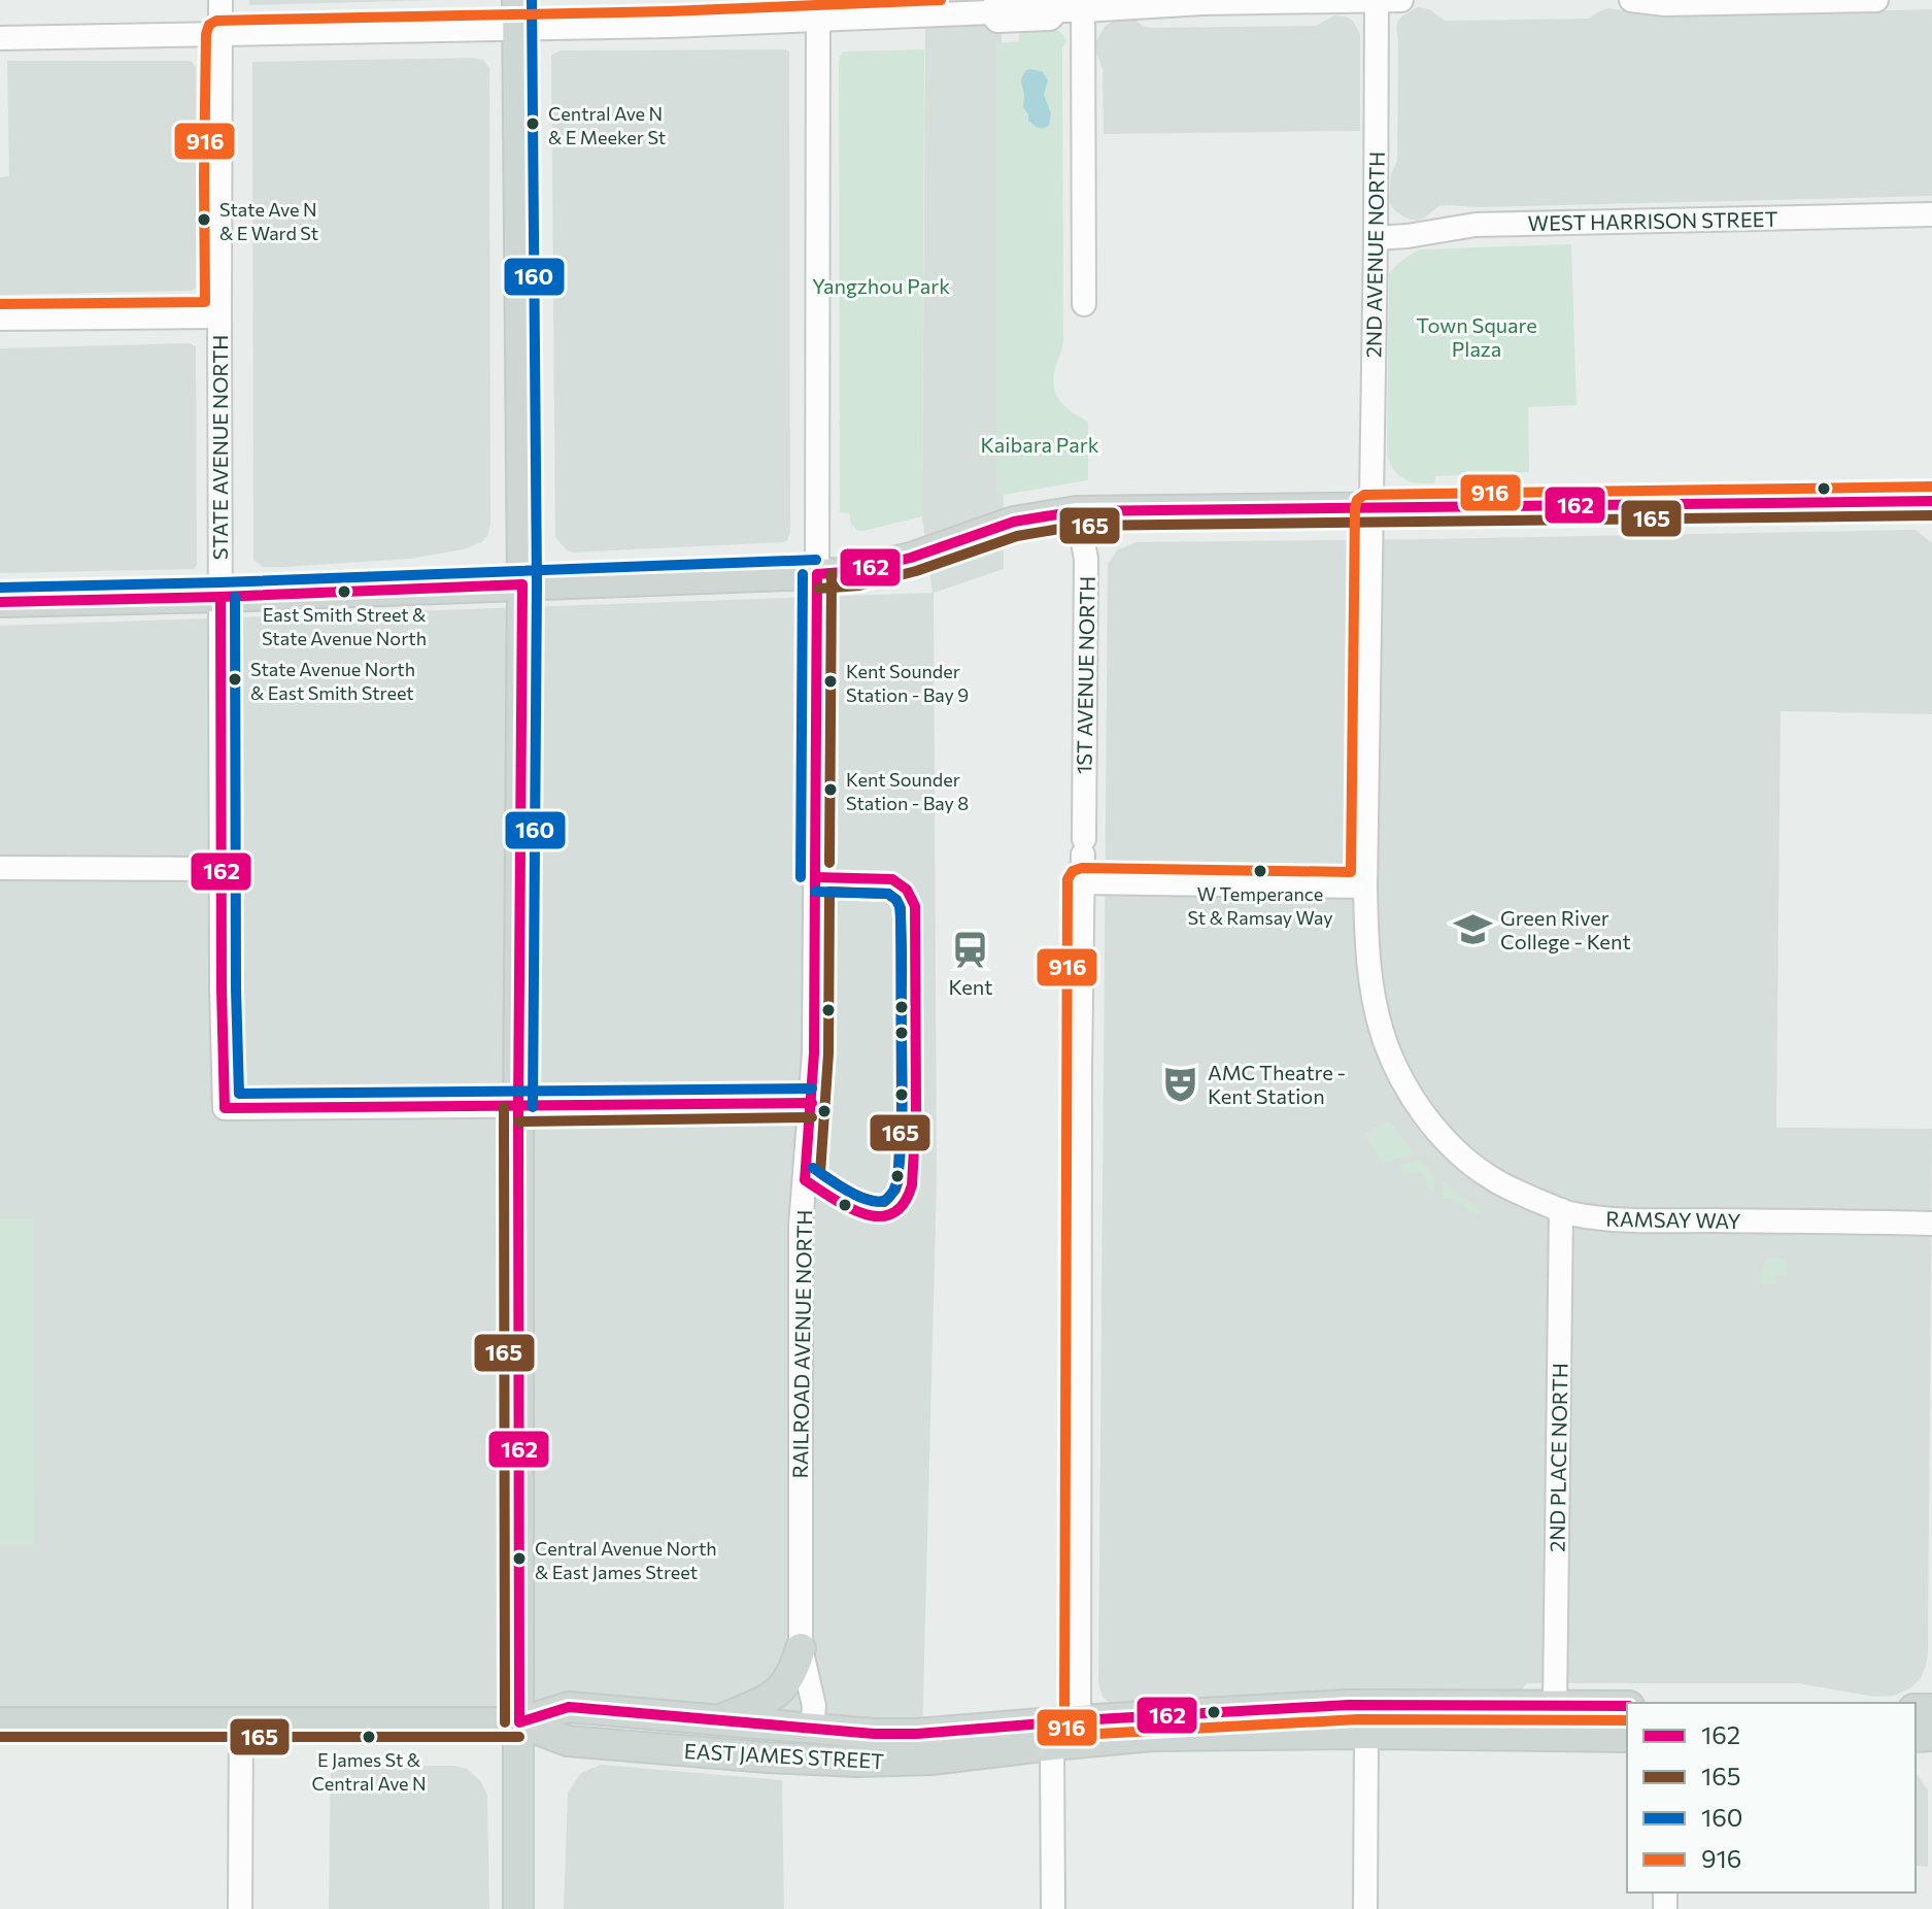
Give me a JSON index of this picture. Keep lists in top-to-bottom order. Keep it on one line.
{"streets":{"main road":["EAST JAMES STREET"],"street":["WEST HARRISON STREET","2ND AVENUE NORTH","STATE AVENUE NORTH","1ST AVENUE NORTH","RAMSAY WAY","RAILROAD AVENUE NORTH","2ND PLACE NORTH"]},"crossings":[["WEST HARRISON STREET","2ND AVENUE NORTH"],["2ND AVENUE NORTH","RAMSAY WAY"],["1ST AVENUE NORTH","EAST JAMES STREET"],["RAMSAY WAY","2ND PLACE NORTH"],["RAILROAD AVENUE NORTH","EAST JAMES STREET"],["2ND PLACE NORTH","EAST JAMES STREET"]],"parks":["Yangzhou Park","Town Square Plaza","Kaibara Park"],"places":{"other":["Central Ave N & E Meeker St","State Ave N & E Ward St","East Smith Street & State Avenue North","State Avenue North & East Smith Street","Kent Sounder Station - Bay 9","Kent Sounder Station - Bay 8","W Temperance St & Ramsay Way","Central Avenue North & East James Street","E James St & Central Ave N"],"school or university":["Green River College - Kent"],"station":["Kent"],"theatre":["AMC Theatre - Kent Station"]},"lines":["transit line 160","transit line 916","transit line 162","transit line 165"],"legend":["162","165","160","916"]}
